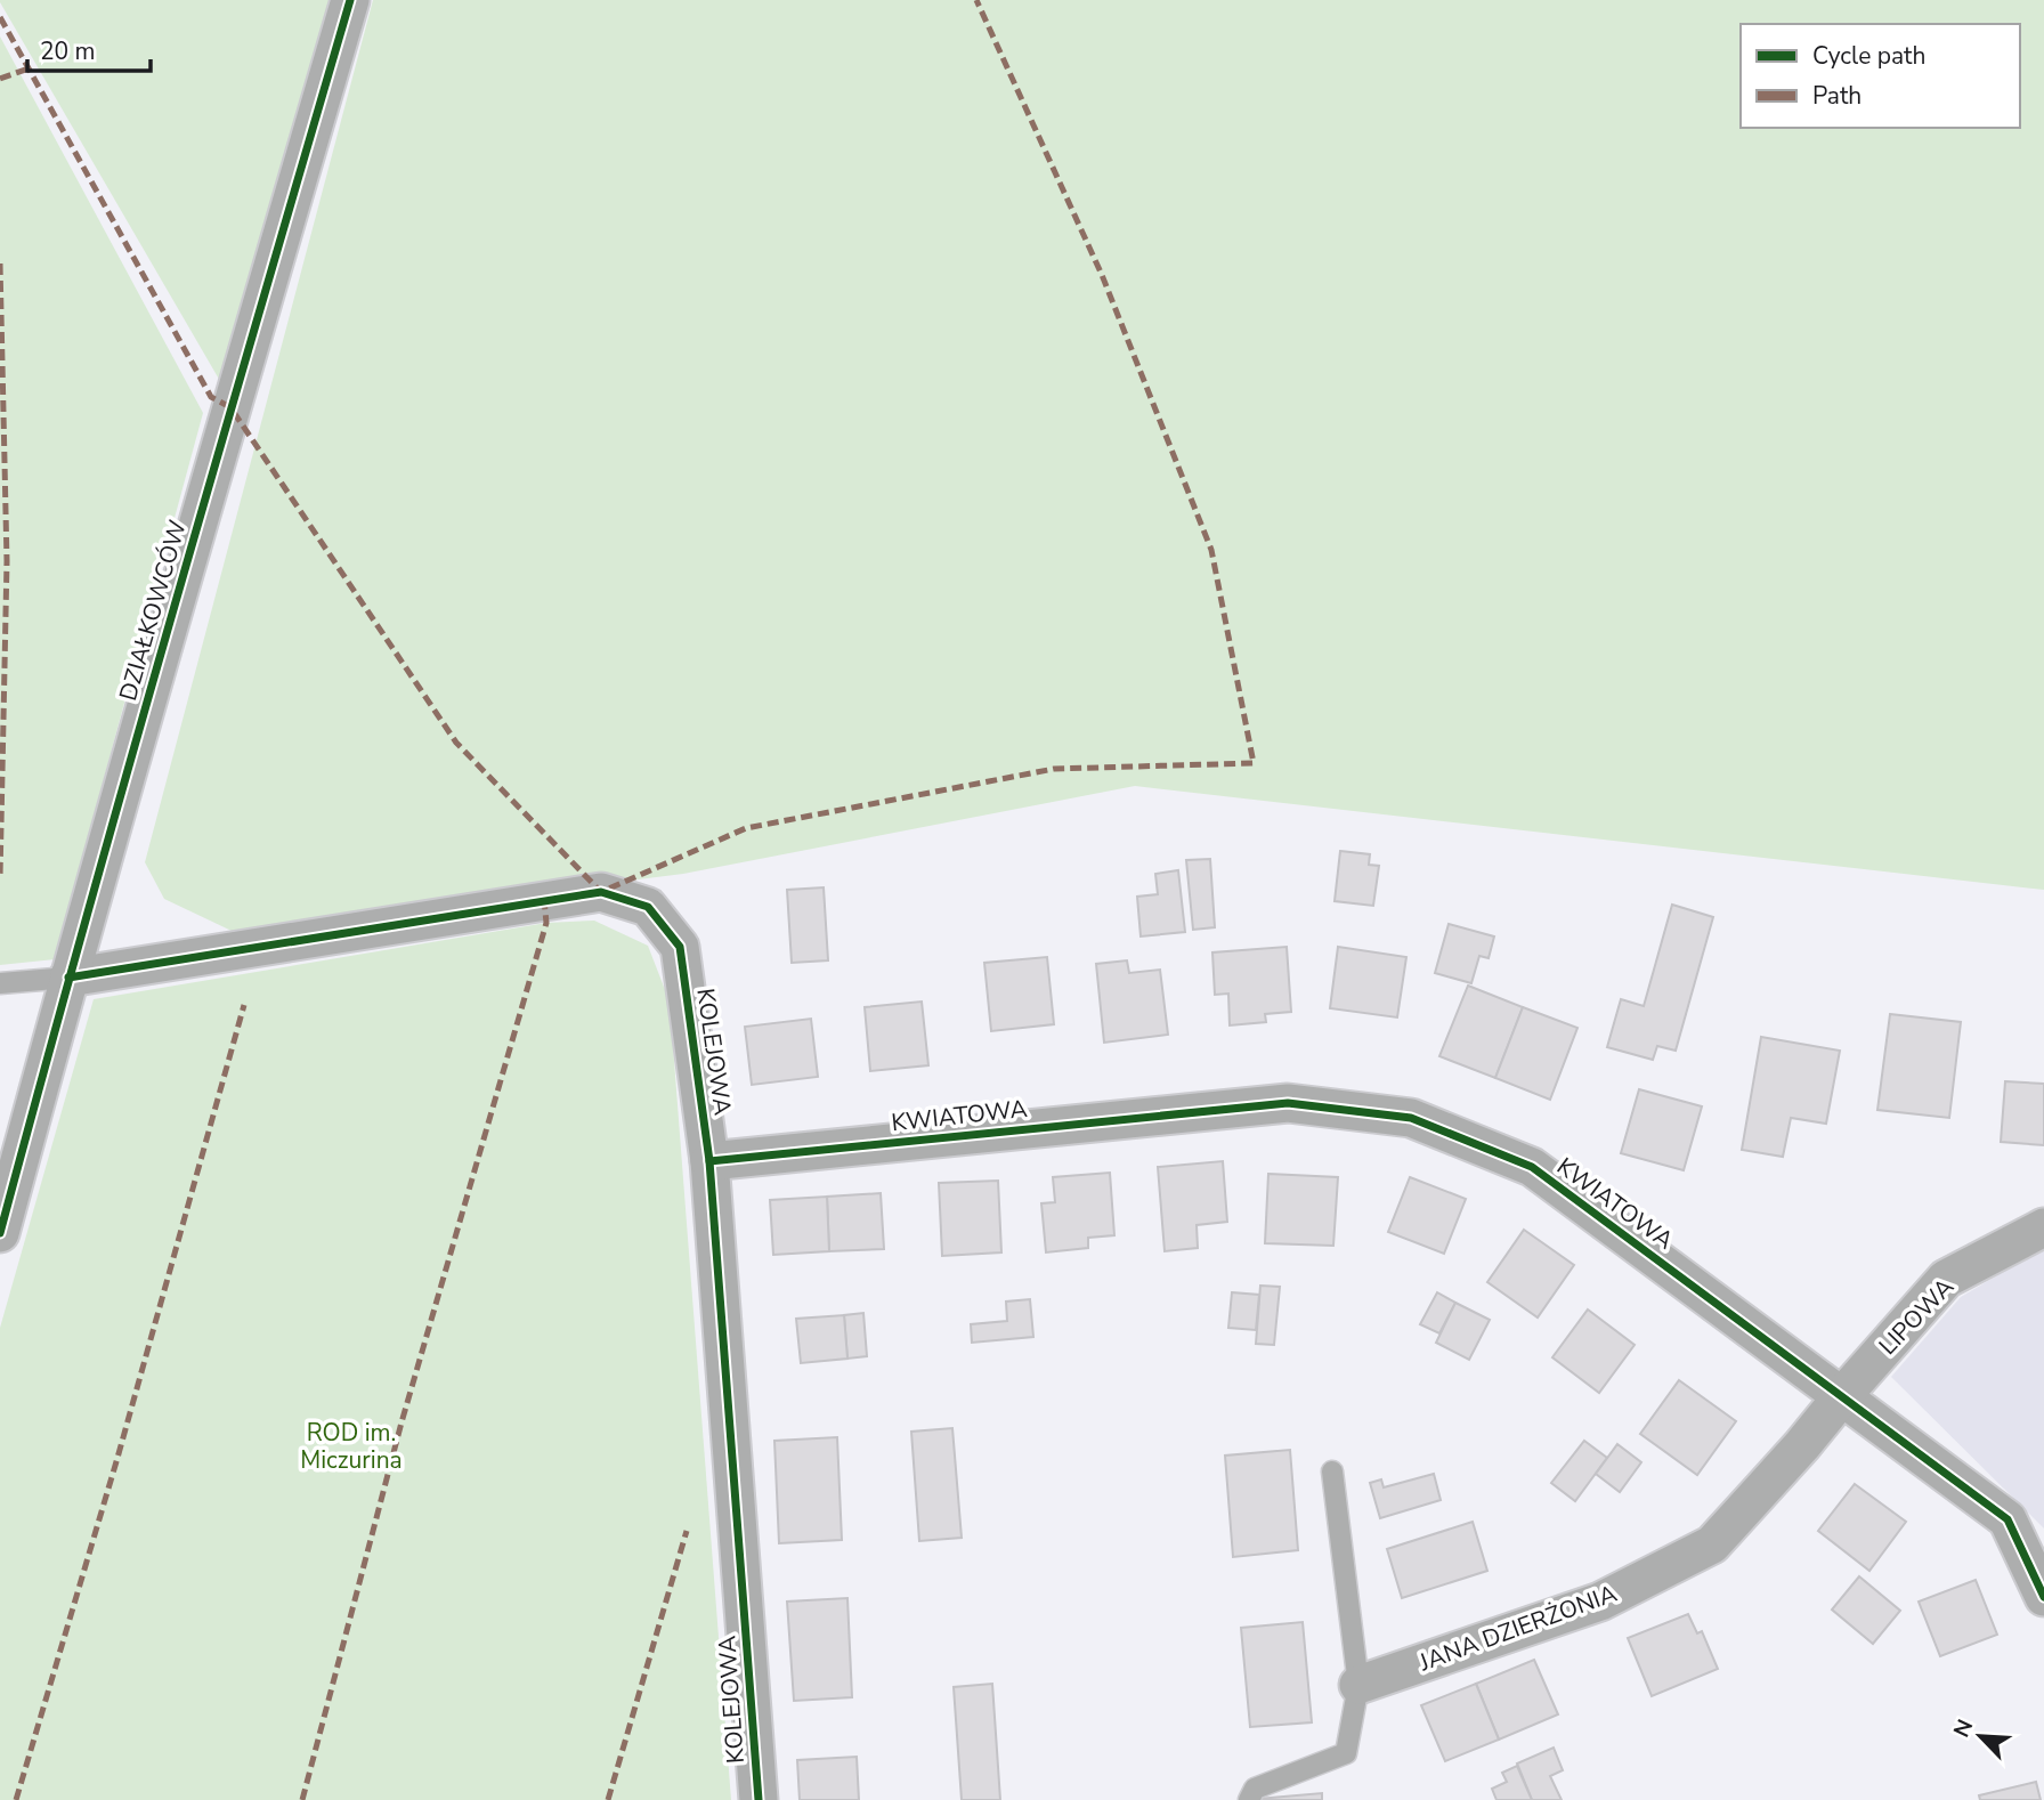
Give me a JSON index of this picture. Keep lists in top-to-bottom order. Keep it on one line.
{"streets":{"street":["DZIAŁKOWCÓW","KOLEJOWA","KWIATOWA","LIPOWA","JANA DZIERŻONIA"]},"crossings":[["DZIAŁKOWCÓW","KOLEJOWA"],["KOLEJOWA","KWIATOWA"],["KWIATOWA","LIPOWA"],["KWIATOWA","JANA DZIERŻONIA"],["LIPOWA","JANA DZIERŻONIA"]],"parks":["ROD im. Miczurina"],"legend":["Cycle path","Path"],"scale_bar":"20 m","north":"top left"}
